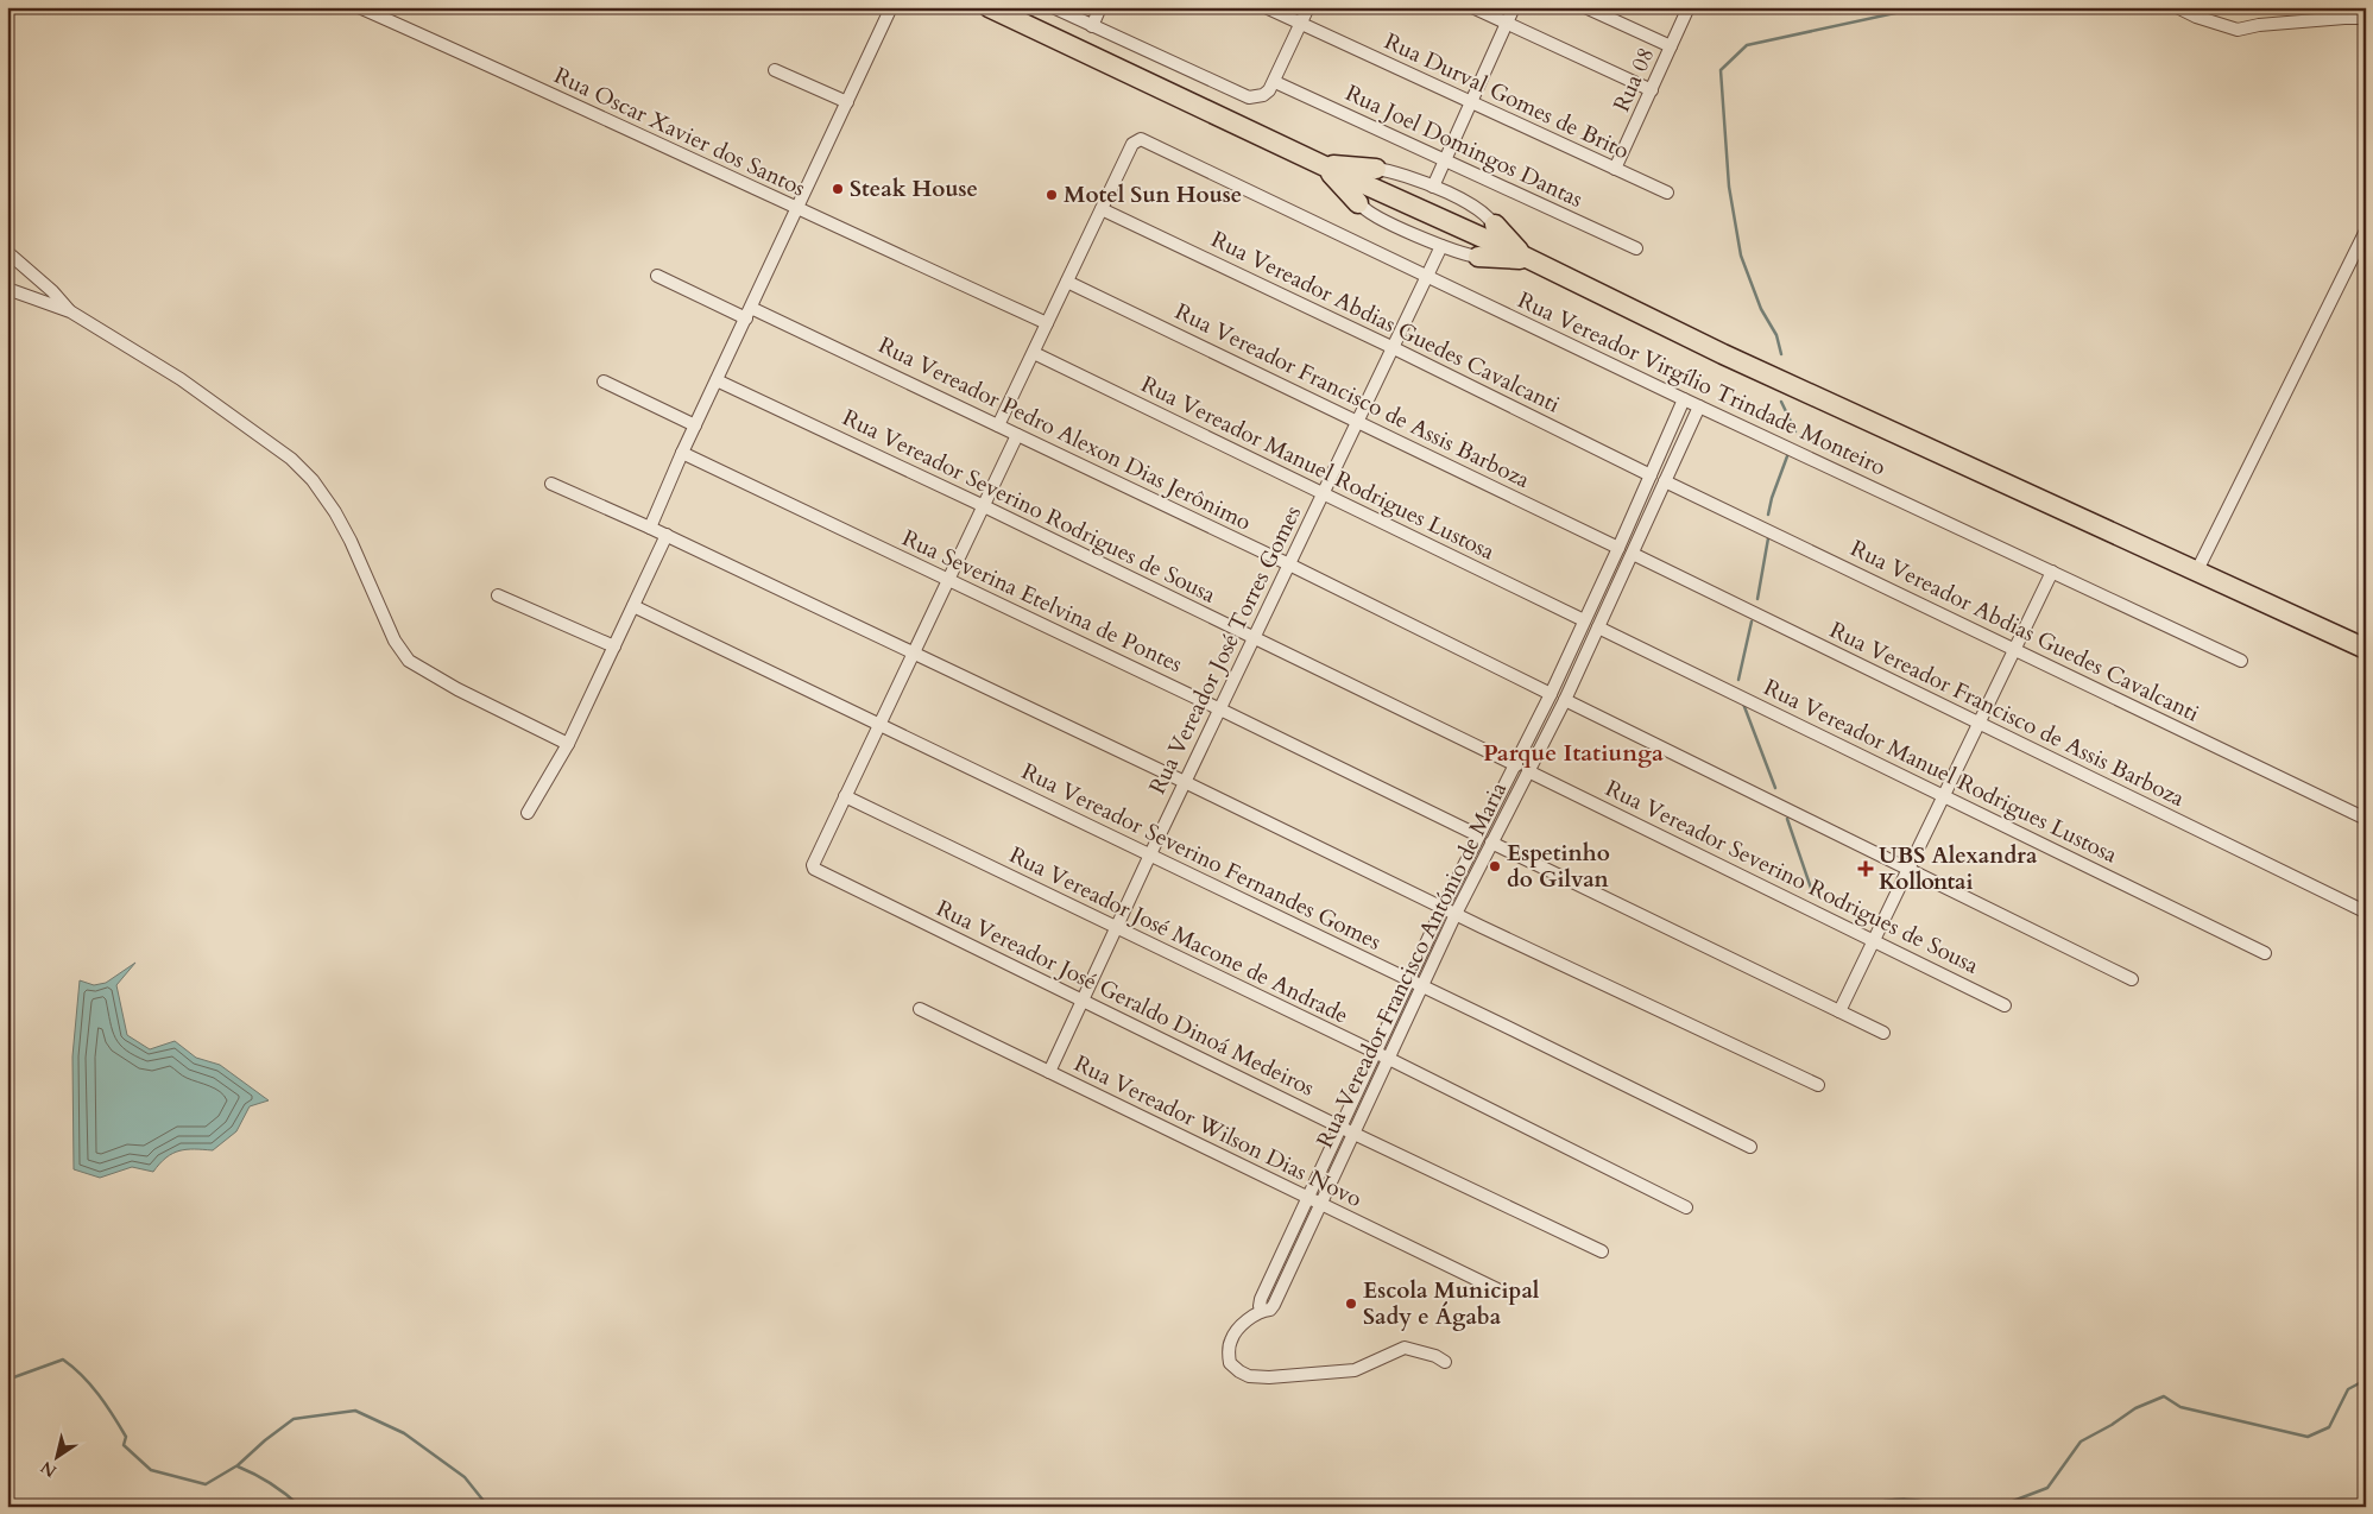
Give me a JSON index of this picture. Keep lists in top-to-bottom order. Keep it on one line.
{"streets":{"street":["Rua 08","Rua Durval Gomes de Brito","Rua Oscar Xavier dos Santos","Rua Joel Domingos Dantas","Rua Vereador Abdias Guedes Cavalcanti","Rua Vereador Virgílio Trindade Monteiro","Rua Vereador Francisco de Assis Barboza","Rua Vereador Pedro Alexon Dias Jerônimo","Rua Vereador Manuel Rodrigues Lustosa","Rua Vereador Severino Rodrigues de Sousa","Rua Severina Etelvina de Pontes","Rua Vereador José Torres Gomes","Rua Vereador Severino Fernandes Gomes","Rua Vereador José Macone de Andrade","Rua Vereador Francisco António de Maria","Rua Vereador José Geraldo Dinoá Medeiros","Rua Vereador Wilson Dias Novo"]},"crossings":[["Rua 08","Rua Durval Gomes de Brito"],["Rua Vereador Abdias Guedes Cavalcanti","Rua Vereador Virgílio Trindade Monteiro"],["Rua Vereador Abdias Guedes Cavalcanti","Rua Vereador José Torres Gomes"],["Rua Vereador Abdias Guedes Cavalcanti","Rua Vereador Francisco António de Maria"],["Rua Vereador Virgílio Trindade Monteiro","Rua Vereador José Torres Gomes"],["Rua Vereador Virgílio Trindade Monteiro","Rua Vereador Francisco António de Maria"],["Rua Vereador Francisco de Assis Barboza","Rua Vereador José Torres Gomes"],["Rua Vereador Francisco de Assis Barboza","Rua Vereador Francisco António de Maria"],["Rua Vereador Pedro Alexon Dias Jerônimo","Rua Vereador José Torres Gomes"],["Rua Vereador Manuel Rodrigues Lustosa","Rua Vereador José Torres Gomes"],["Rua Vereador Manuel Rodrigues Lustosa","Rua Vereador Francisco António de Maria"],["Rua Vereador Severino Rodrigues de Sousa","Rua Vereador José Torres Gomes"],["Rua Vereador Severino Rodrigues de Sousa","Rua Vereador Francisco António de Maria"],["Rua Severina Etelvina de Pontes","Rua Vereador José Torres Gomes"],["Rua Vereador José Torres Gomes","Rua Vereador Severino Fernandes Gomes"],["Rua Vereador José Torres Gomes","Rua Vereador José Macone de Andrade"],["Rua Vereador José Torres Gomes","Rua Vereador José Geraldo Dinoá Medeiros"],["Rua Vereador José Torres Gomes","Rua Vereador Wilson Dias Novo"],["Rua Vereador Severino Fernandes Gomes","Rua Vereador Francisco António de Maria"],["Rua Vereador José Macone de Andrade","Rua Vereador Francisco António de Maria"],["Rua Vereador José Macone de Andrade","Rua Vereador José Geraldo Dinoá Medeiros"],["Rua Vereador Francisco António de Maria","Rua Vereador José Geraldo Dinoá Medeiros"],["Rua Vereador Francisco António de Maria","Rua Vereador Wilson Dias Novo"]],"districts":["Parque Itatiunga"],"places":{"other":["Steak House","Motel Sun House","Espetinho do Gilvan","Escola Municipal Sady e Ágaba"],"health":["UBS Alexandra Kollontai"]},"north":"bottom left"}
